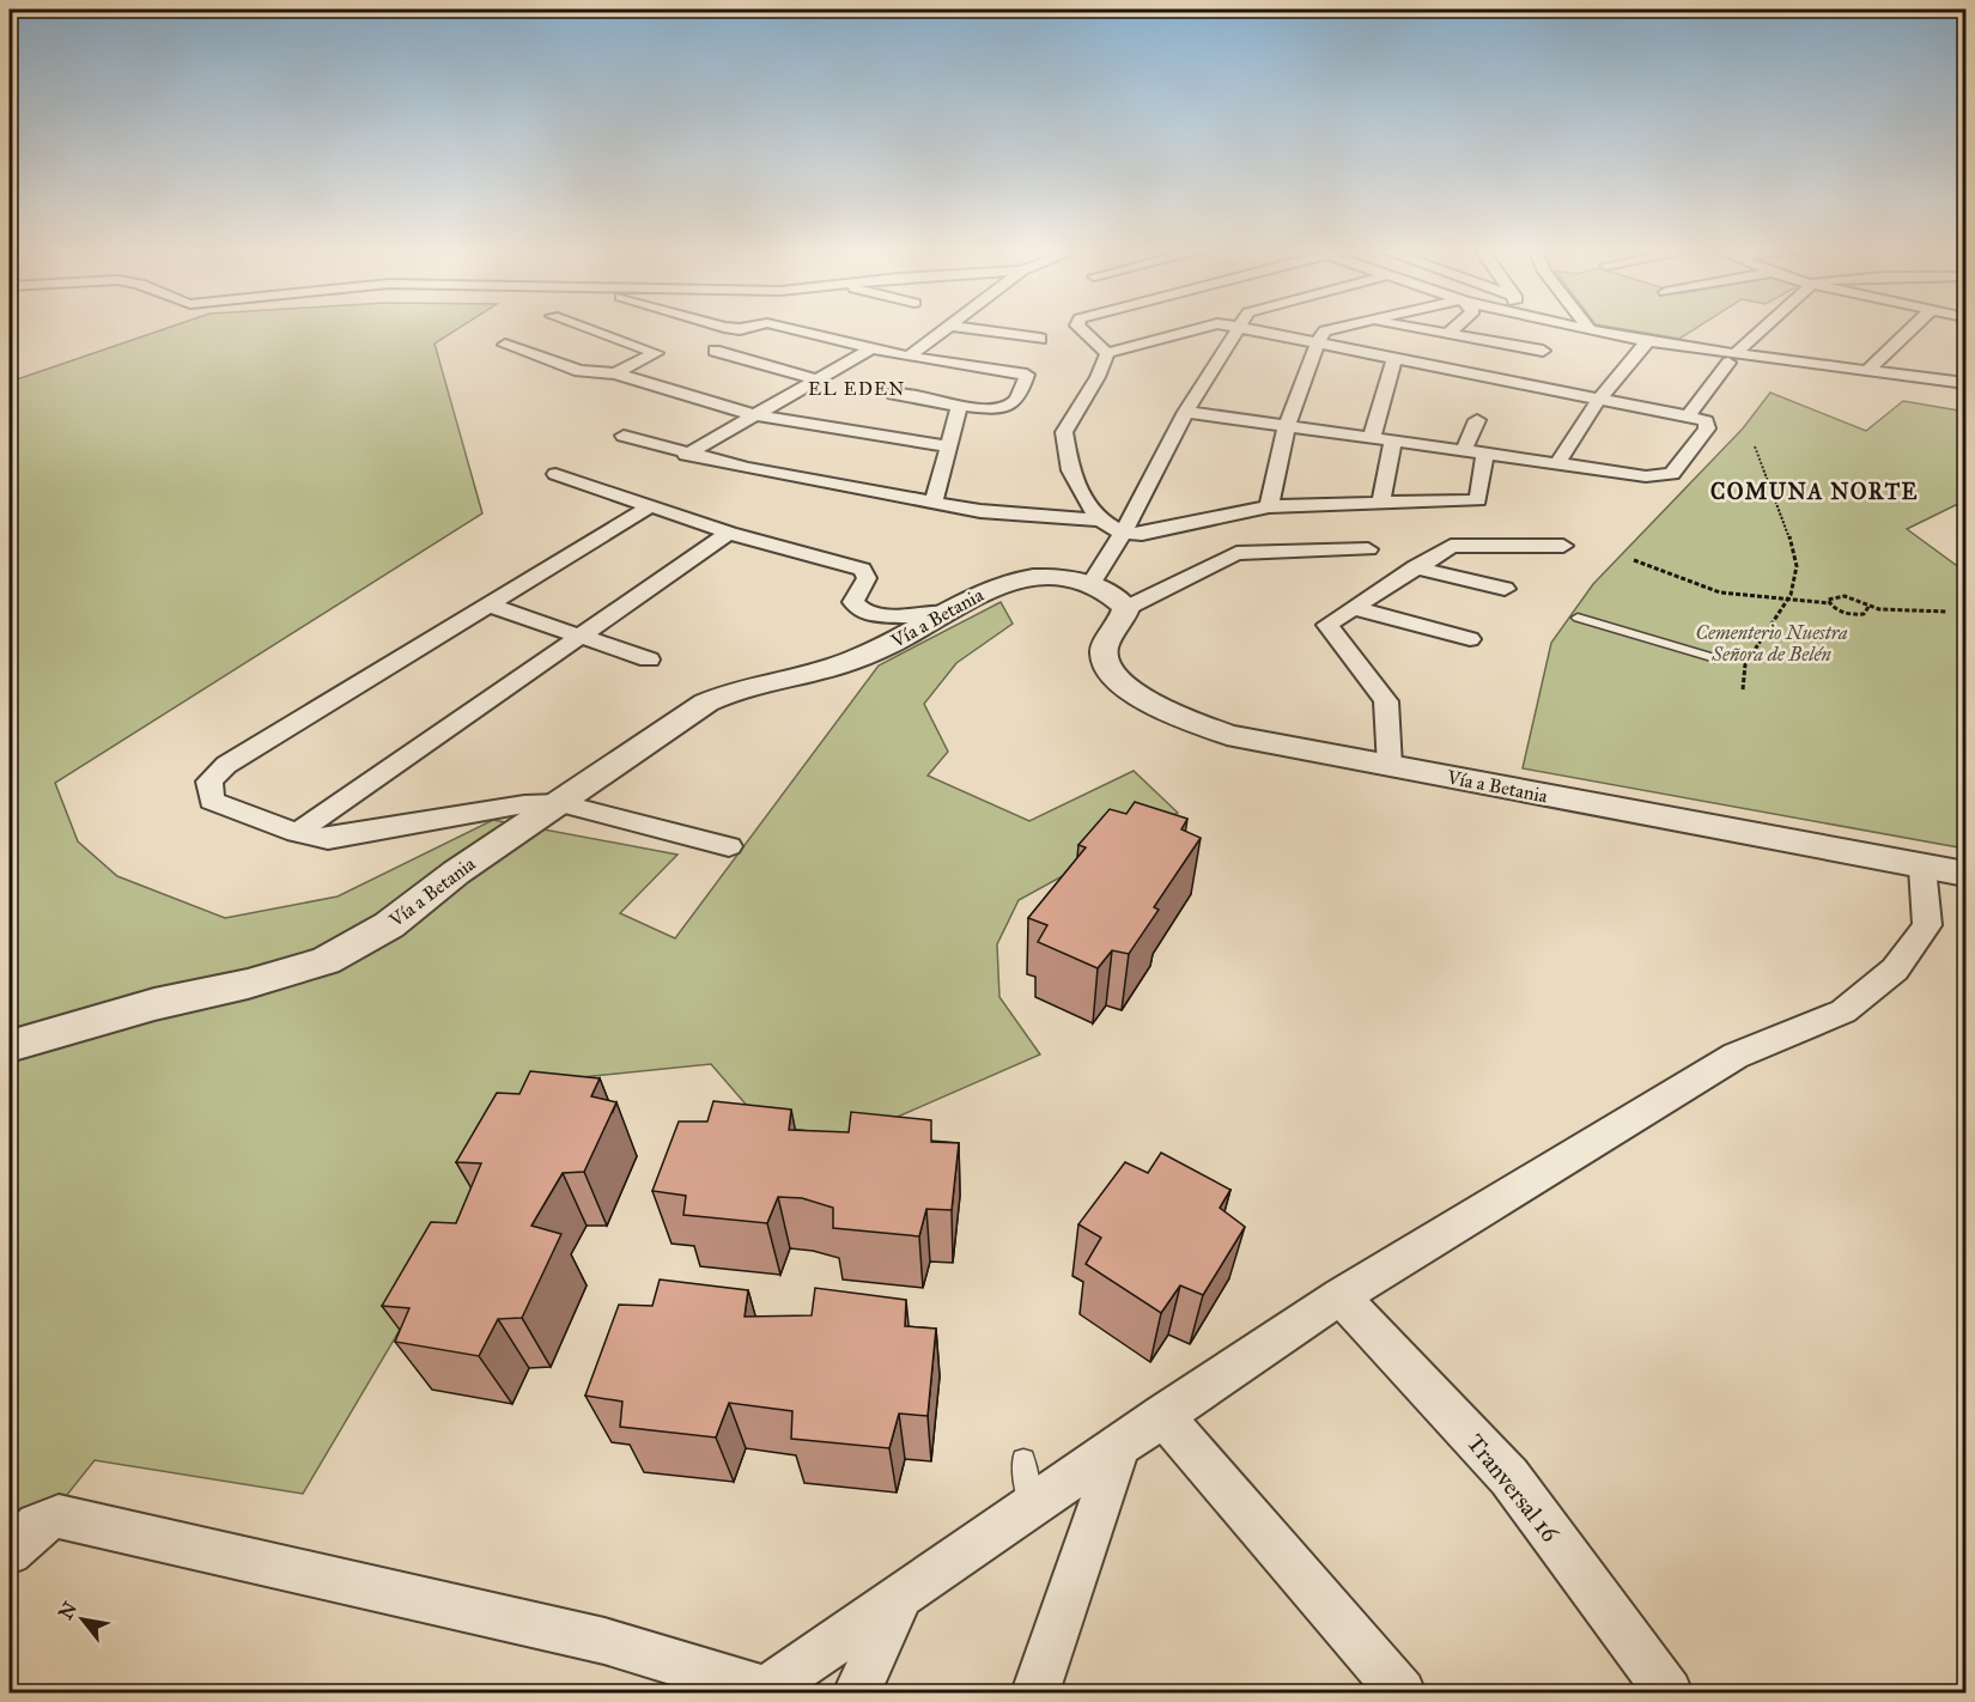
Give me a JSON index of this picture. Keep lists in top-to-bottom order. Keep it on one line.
{"streets":{"street":["Vía a Betania","Tranversal 16"]},"districts":["EL EDEN","COMUNA NORTE"],"parks":["Cementerio Nuestra Señora de Belén"],"north":"top left"}
